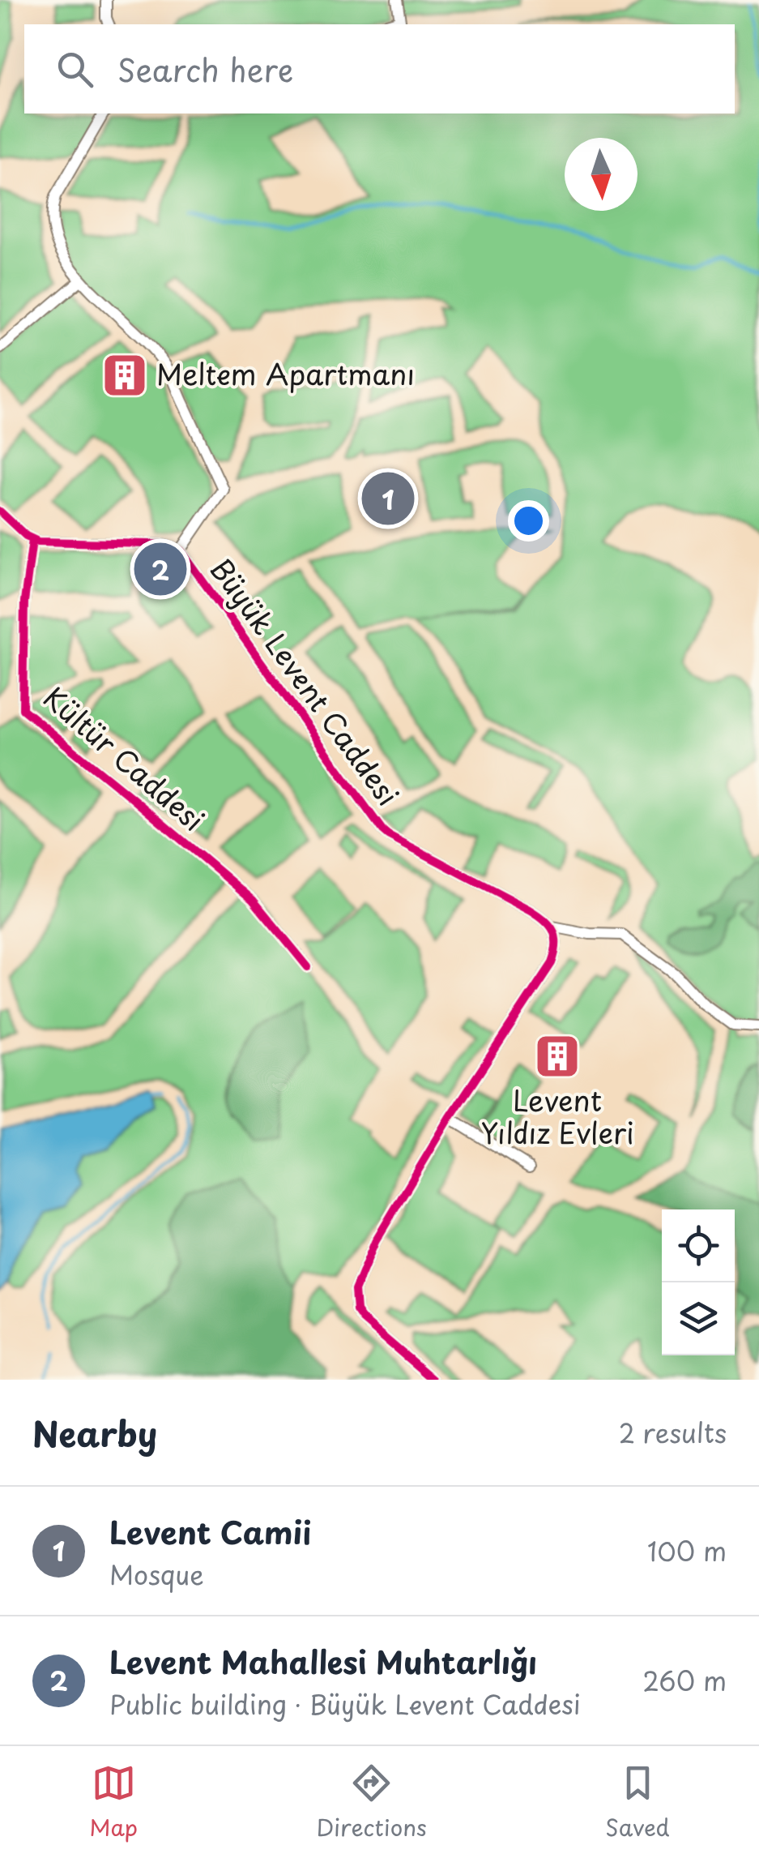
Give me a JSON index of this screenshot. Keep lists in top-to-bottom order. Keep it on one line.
{"streets":{"street":["Büyük Levent Caddesi","Kültür Caddesi"]},"crossings":[["Büyük Levent Caddesi","Kültür Caddesi"]],"places":{"building":["Meltem Apartmanı","Levent Yıldız Evleri"]},"north":"bottom","page":{"search":"Search here","pins":["1","2"],"heading":["Nearby","2 results"],"list":[{"mark":"1","name":"Levent Camii","note":"Mosque","value":"100 m"},{"mark":"2","name":"Levent Mahallesi Muhtarlığı","note":"Public building · Büyük Levent Caddesi","value":"260 m"}],"nav":["Map","Directions","Saved"]}}
